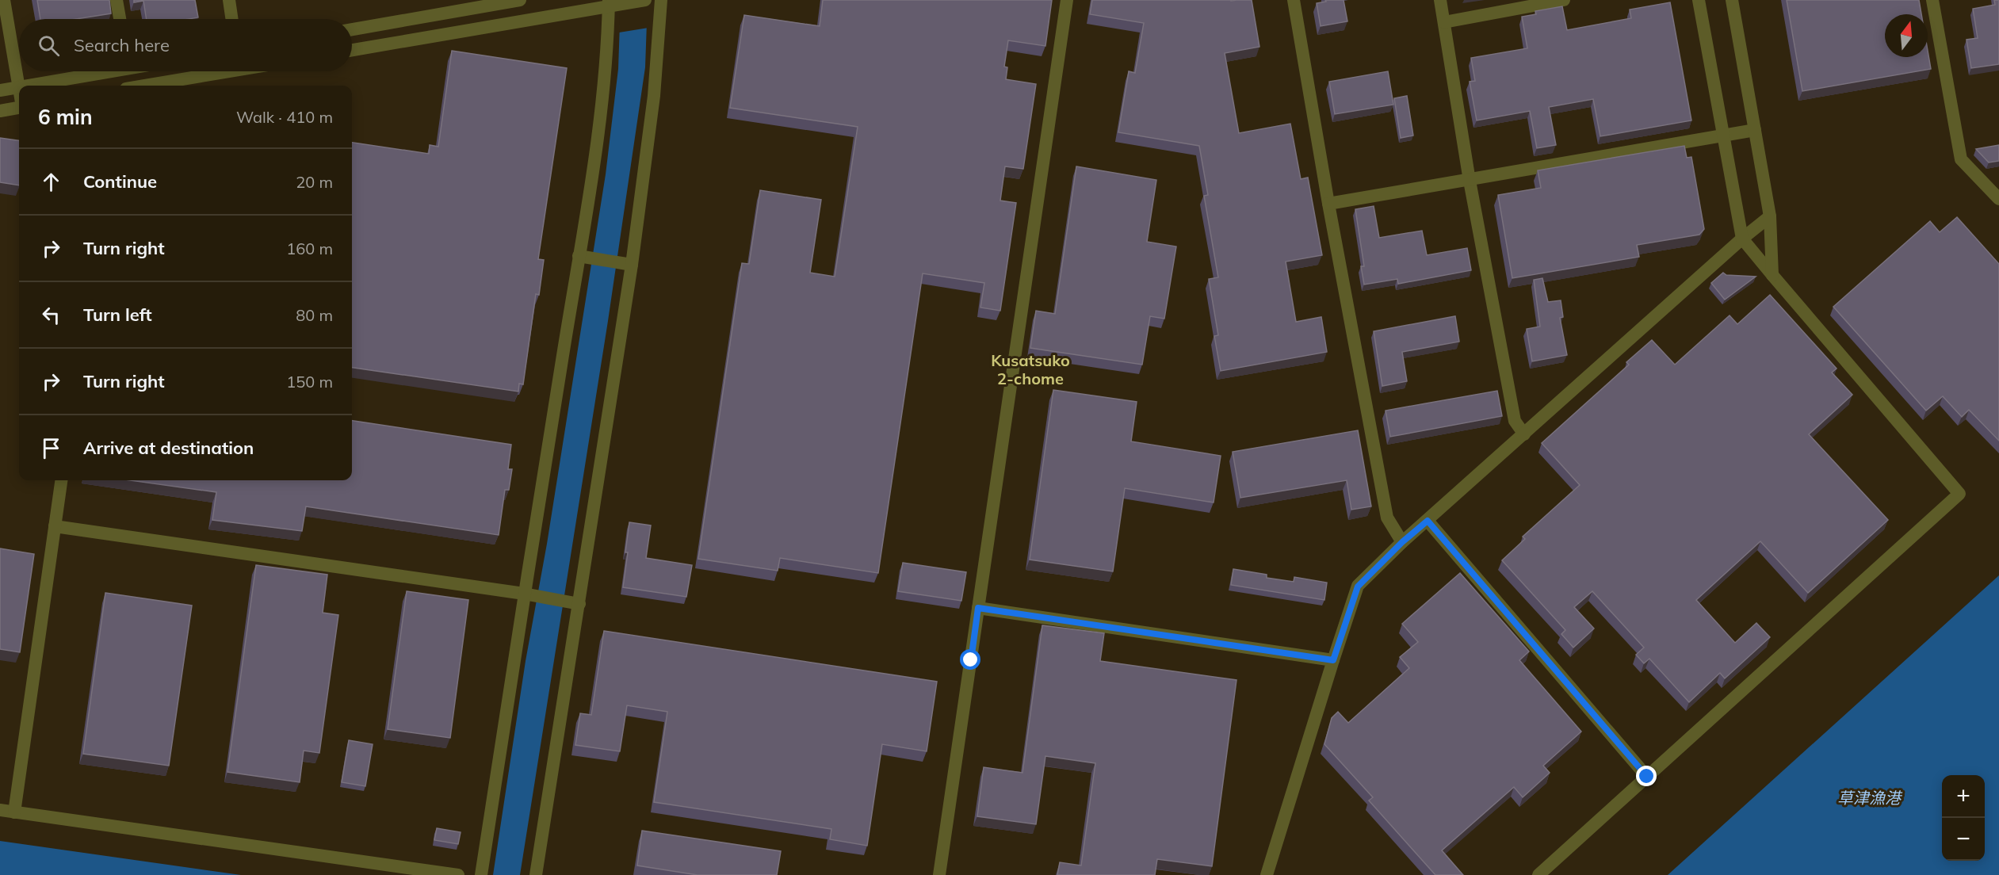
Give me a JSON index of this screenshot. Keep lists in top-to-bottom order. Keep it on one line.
{"districts":["Kusatsuko 2-chome"],"water":["草津漁港"],"north":"top","page":{"search":"Search here","heading":["6 min","Walk · 410 m"],"list":[["Continue","20 m"],["Turn right","160 m"],["Turn left","80 m"],["Turn right","150 m"],"Arrive at destination"],"map_buttons":["+","−"]}}
